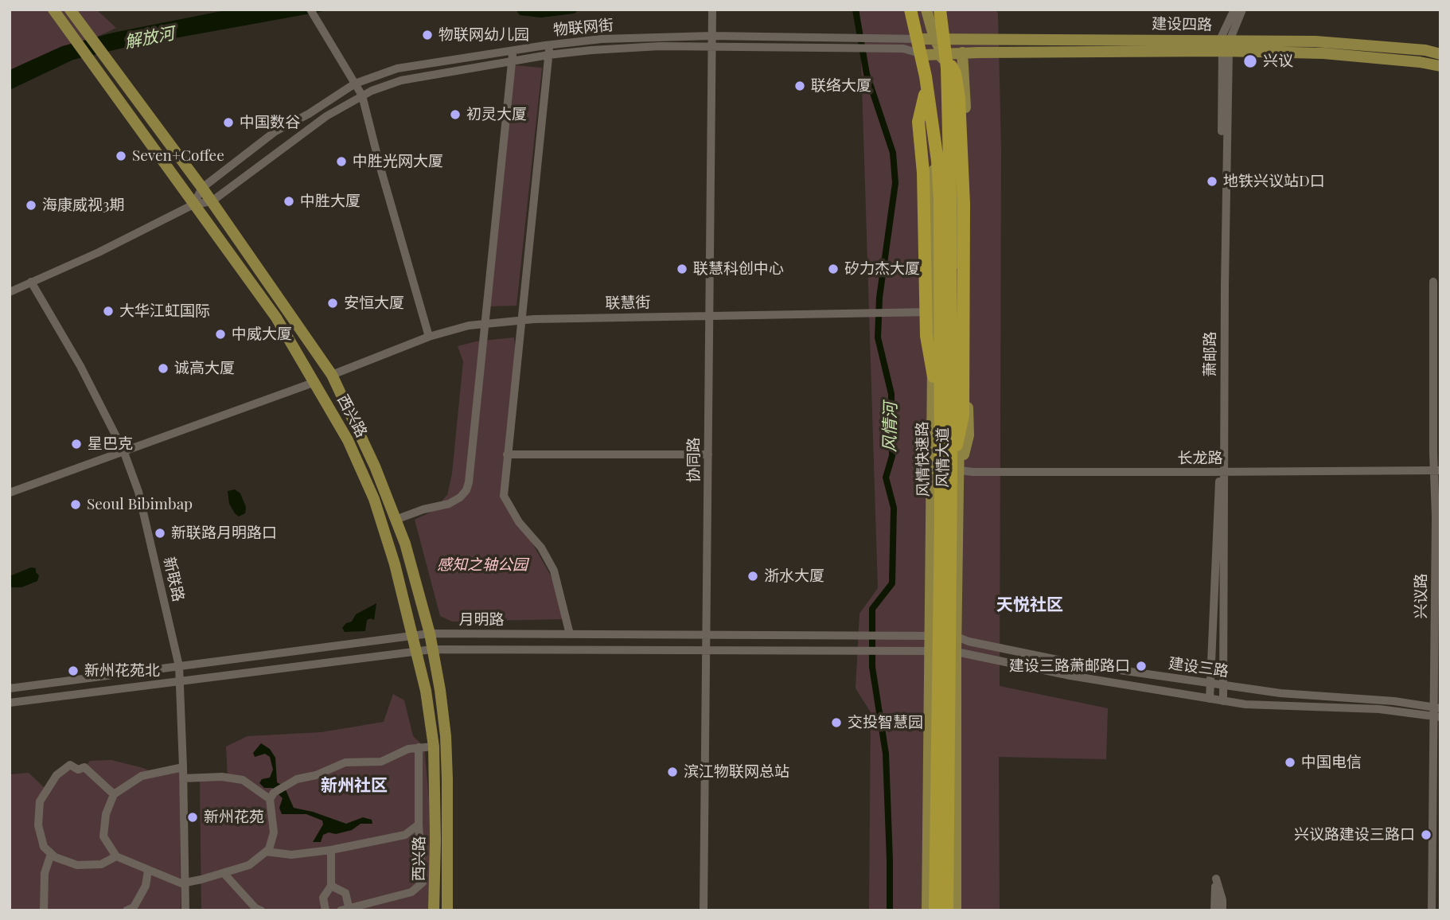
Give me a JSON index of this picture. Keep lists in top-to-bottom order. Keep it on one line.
{"streets":{"highway":["风情快速路"],"main road":["建设四路","西兴路","风情大道"],"street":["物联网街","联慧街","萧邮路","长龙路","协同路","新联路","兴议路","月明路","建设三路"]},"crossings":[["建设四路","物联网街"],["建设四路","萧邮路"],["建设四路","风情大道"],["物联网街","西兴路"],["物联网街","风情大道"],["物联网街","协同路"],["物联网街","新联路"],["联慧街","西兴路"],["联慧街","风情大道"],["联慧街","协同路"],["萧邮路","长龙路"],["萧邮路","建设三路"],["西兴路","月明路"],["风情大道","长龙路"],["风情大道","风情快速路"],["风情大道","月明路"],["风情大道","建设三路"],["长龙路","风情快速路"],["长龙路","兴议路"],["协同路","月明路"],["新联路","月明路"],["兴议路","建设三路"],["月明路","建设三路"]],"districts":["天悦社区","新州社区"],"water":["解放河","风情河"],"parks":["感知之轴公园"],"places":["物联网幼儿园","兴议","联络大厦","初灵大厦","中国数谷","Seven+Coffee","中胜光网大厦","地铁兴议站D口","中胜大厦","海康威视3期","联慧科创中心","矽力杰大厦","安恒大厦","大华江虹国际","中威大厦","诚高大厦","星巴克","Seoul Bibimbap","新联路月明路口","浙水大厦","建设三路萧邮路口","新州花苑北","交投智慧园","中国电信","滨江物联网总站","新州花苑","兴议路建设三路口"]}
